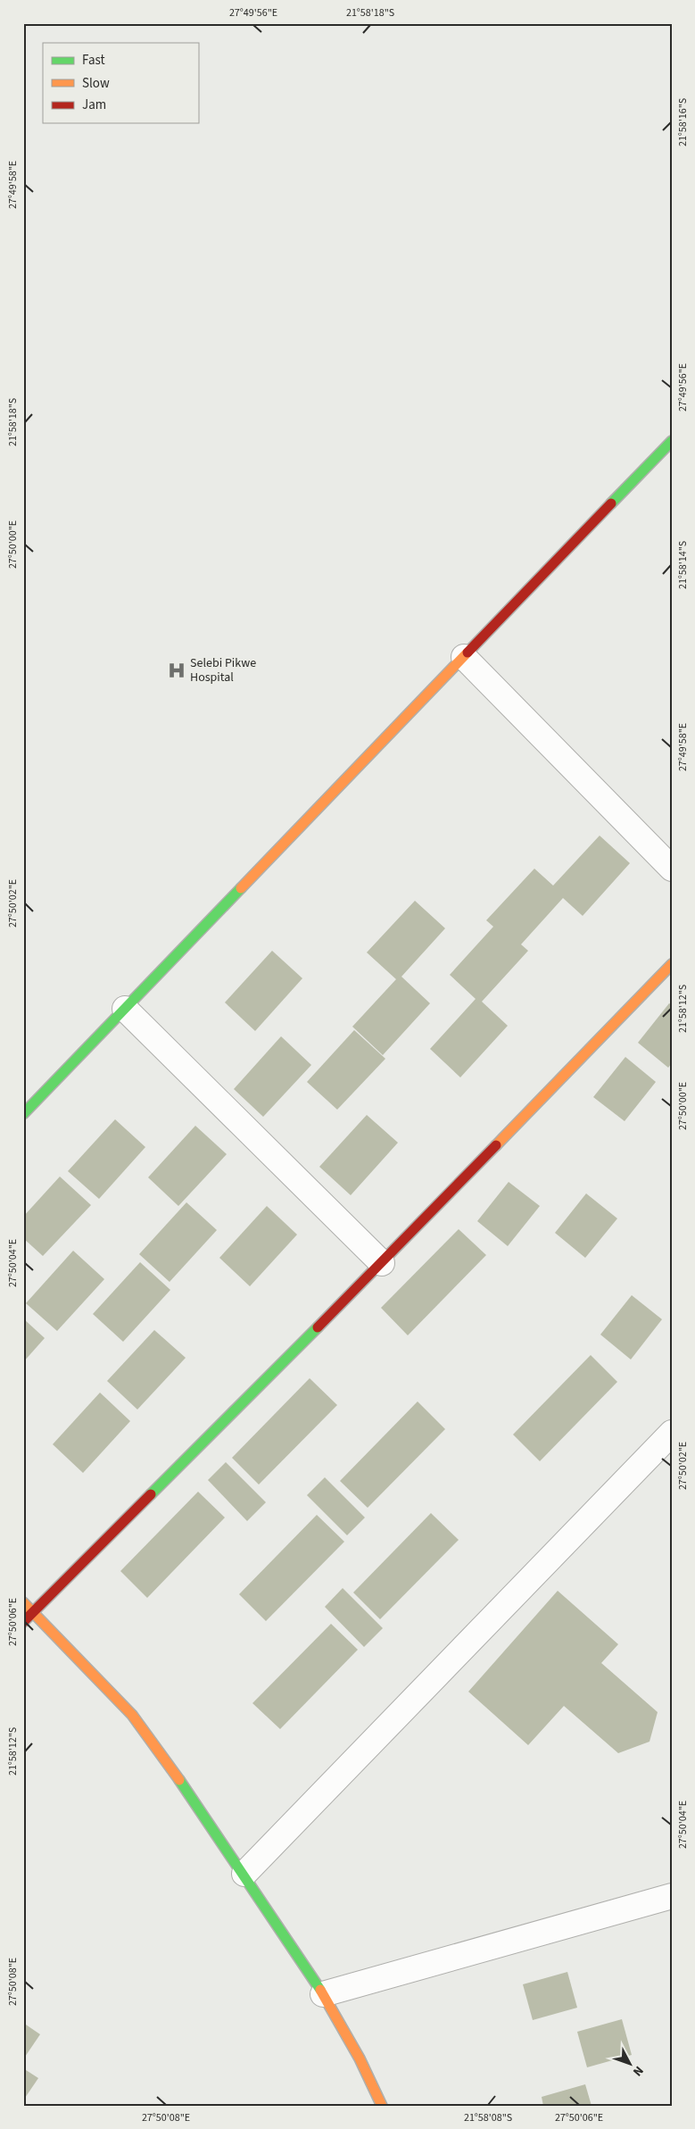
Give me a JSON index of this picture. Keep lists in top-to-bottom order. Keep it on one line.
{"places":{"hospital":["Selebi Pikwe Hospital"]},"legend":["Fast","Slow","Jam"],"north":"bottom right","coordinates":["27°49'56\"E","21°58'18\"S","21°58'16\"S","27°49'58\"E","27°50'00\"E","21°58'14\"S","27°50'02\"E","21°58'12\"S","27°50'04\"E","27°50'06\"E","27°50'08\"E","21°58'08\"S"]}
